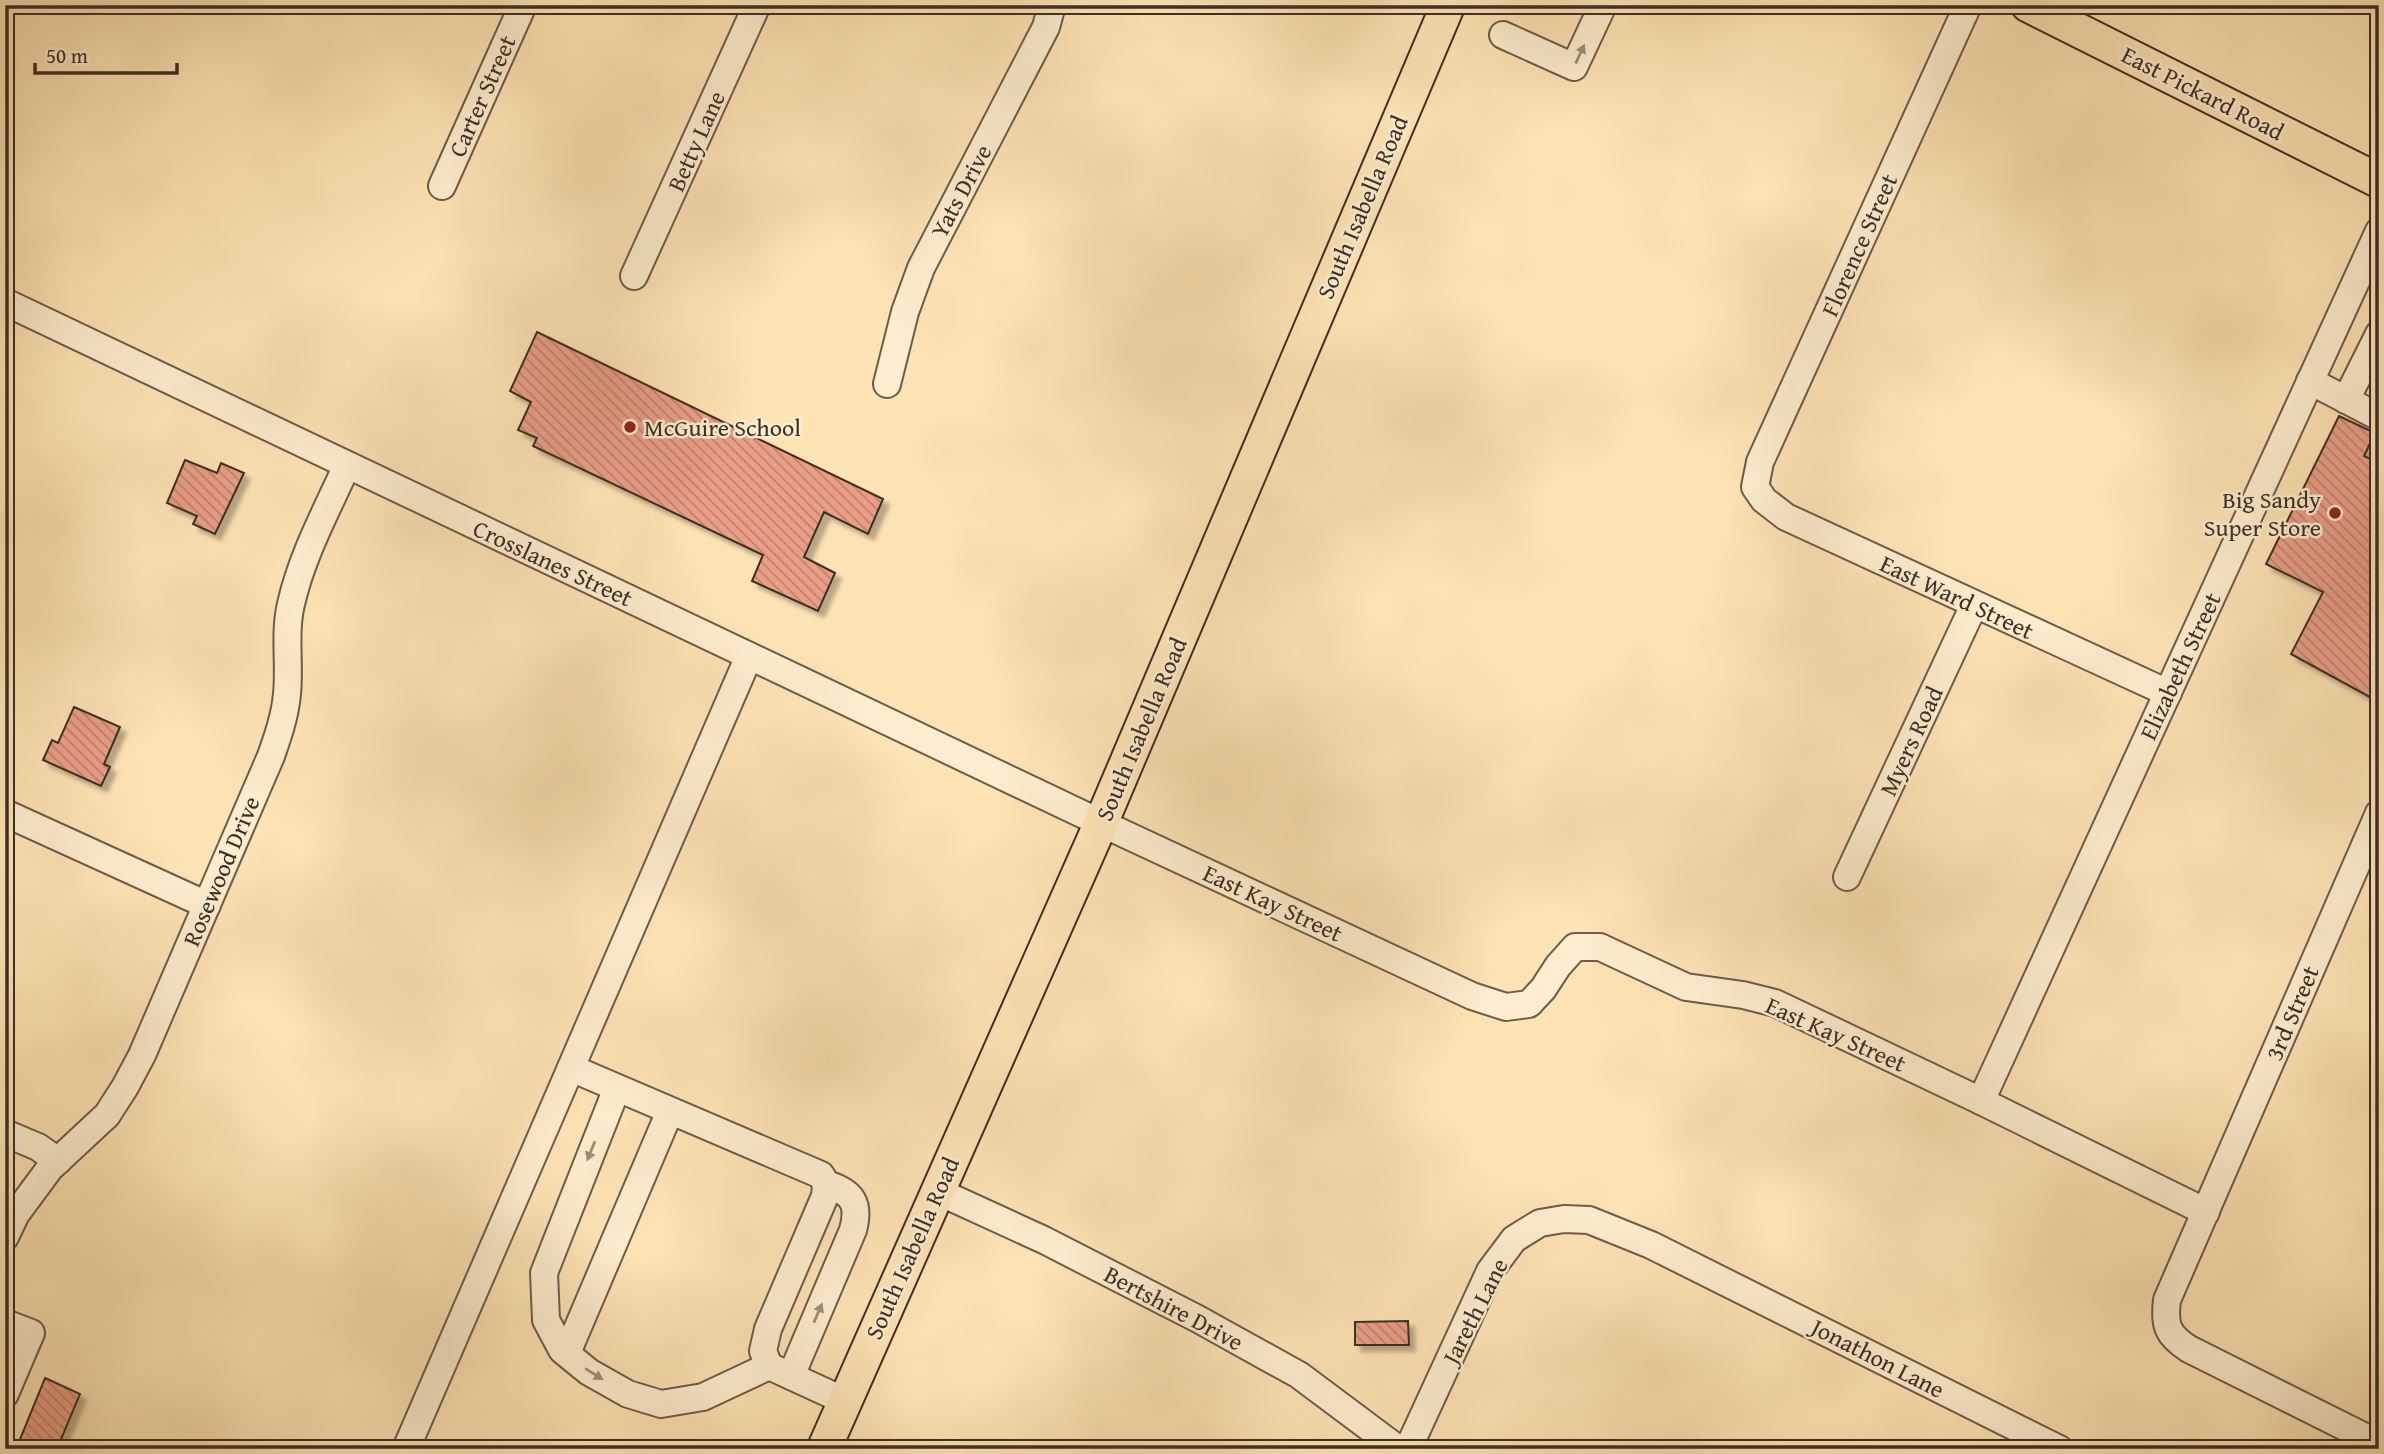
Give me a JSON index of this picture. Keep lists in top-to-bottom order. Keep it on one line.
{"streets":{"main road":["East Pickard Road","South Isabella Road"],"street":["Carter Street","Betty Lane","Yats Drive","Florence Street","Crosslanes Street","East Ward Street","Elizabeth Street","Myers Road","Rosewood Drive","East Kay Street","3rd Street","Bertshire Drive","Jareth Lane","Jonathon Lane"]},"crossings":[["South Isabella Road","Crosslanes Street"],["South Isabella Road","East Kay Street"],["South Isabella Road","Bertshire Drive"],["Florence Street","East Ward Street"],["Crosslanes Street","Rosewood Drive"],["Crosslanes Street","East Kay Street"],["East Ward Street","Elizabeth Street"],["East Ward Street","Myers Road"],["Elizabeth Street","East Kay Street"],["East Kay Street","3rd Street"],["Jareth Lane","Jonathon Lane"]],"places":["McGuire School","Big Sandy Super Store"],"scale_bar":"50 m"}
